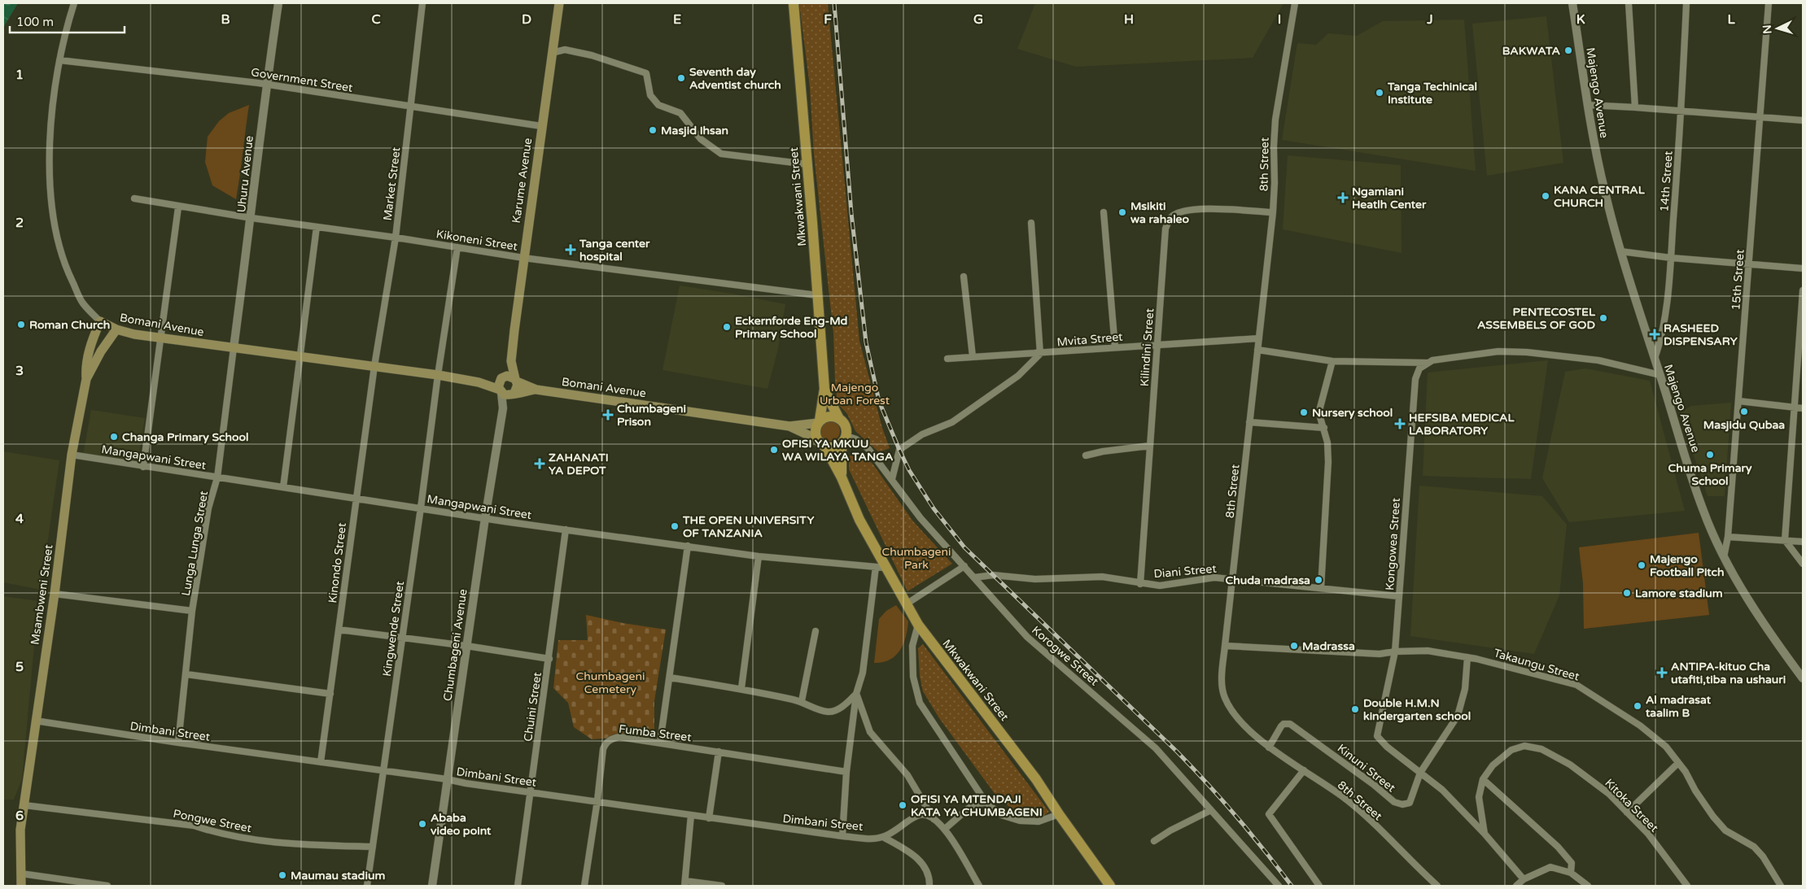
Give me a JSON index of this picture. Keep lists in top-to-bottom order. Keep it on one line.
{"streets":{"main road":["Karume Avenue","Mkwakwani Street","Bomani Avenue","Msambweni Street"],"street":["Government Street","Majengo Avenue","8th Street","Uhuru Avenue","14th Street","Market Street","Kikoneni Street","15th Street","Mvita Street","Kilindini Street","Mangapwani Street","Lunga Lunga Street","Kongowea Street","Kinondo Street","Diani Street","Kingwende Street","Chumbageni Avenue","Korogwe Street","Takaungu Street","Chuini Street","Dimbani Street","Fumba Street","Kinuni Street","Kitoka Street","Pongwe Street"]},"crossings":[["Government Street","Uhuru Avenue"],["Government Street","Karume Avenue"],["Government Street","Market Street"],["Government Street","Bomani Avenue"],["Majengo Avenue","14th Street"],["Majengo Avenue","15th Street"],["8th Street","Mvita Street"],["8th Street","Kilindini Street"],["8th Street","Diani Street"],["8th Street","Takaungu Street"],["8th Street","Kinuni Street"],["Uhuru Avenue","Kikoneni Street"],["Uhuru Avenue","Bomani Avenue"],["Uhuru Avenue","Lunga Lunga Street"],["Karume Avenue","Kikoneni Street"],["Market Street","Kikoneni Street"],["Market Street","Bomani Avenue"],["Market Street","Kinondo Street"],["Mkwakwani Street","Kikoneni Street"],["Mkwakwani Street","Mangapwani Street"],["Mkwakwani Street","Korogwe Street"],["Kikoneni Street","Kingwende Street"],["Bomani Avenue","Lunga Lunga Street"],["Bomani Avenue","Kinondo Street"],["Bomani Avenue","Kingwende Street"],["Mvita Street","Kilindini Street"],["Kilindini Street","Diani Street"],["Mangapwani Street","Lunga Lunga Street"],["Mangapwani Street","Kinondo Street"],["Mangapwani Street","Msambweni Street"],["Mangapwani Street","Kingwende Street"],["Mangapwani Street","Chumbageni Avenue"],["Mangapwani Street","Chuini Street"],["Lunga Lunga Street","Dimbani Street"],["Kongowea Street","Diani Street"],["Kongowea Street","Takaungu Street"],["Kongowea Street","Kinuni Street"],["Kinondo Street","Dimbani Street"],["Diani Street","Korogwe Street"],["Msambweni Street","Dimbani Street"],["Msambweni Street","Pongwe Street"],["Kingwende Street","Dimbani Street"],["Kingwende Street","Pongwe Street"],["Chumbageni Avenue","Dimbani Street"],["Takaungu Street","Kinuni Street"],["Chuini Street","Dimbani Street"],["Dimbani Street","Fumba Street"]],"parks":["Majengo Urban Forest","Chumbageni Park","Chumbageni Cemetery"],"places":{"other":["BAKWATA","Seventh day Adventist church","Tanga Techinical Institute","Masjid Ihsan","KANA CENTRAL CHURCH","Msikiti wa rahaleo","PENTECOSTEL ASSEMBELS OF GOD","Roman Church","Eckernforde Eng-Md Primary School","Masjidu Qubaa","Nursery school","Changa Primary School","OFISI YA MKUU WA WILAYA TANGA","Chuma Primary School","THE OPEN UNIVERSITY OF TANZANIA","Majengo Football Pitch","Chuda madrasa","Lamore stadium","Madrassa","Al madrasat taalim B","Double H.M.N kindergarten school","OFISI YA MTENDAJI KATA YA CHUMBAGENI","Ababa video point","Maumau stadium"],"health":["Ngamiani Heatlh Center","Tanga center hospital","RASHEED DISPENSARY","Chumbageni Prison","HEFSIBA MEDICAL LABORATORY","ZAHANATI YA DEPOT","ANTIPA-kituo Cha utafiti,tiba na ushauri"]},"scale_bar":"100 m","north":"left","grid":{"columns":["B","C","D","E","F","G","H","I","J","K","L"],"rows":["1","2","3","4","5","6"]}}
